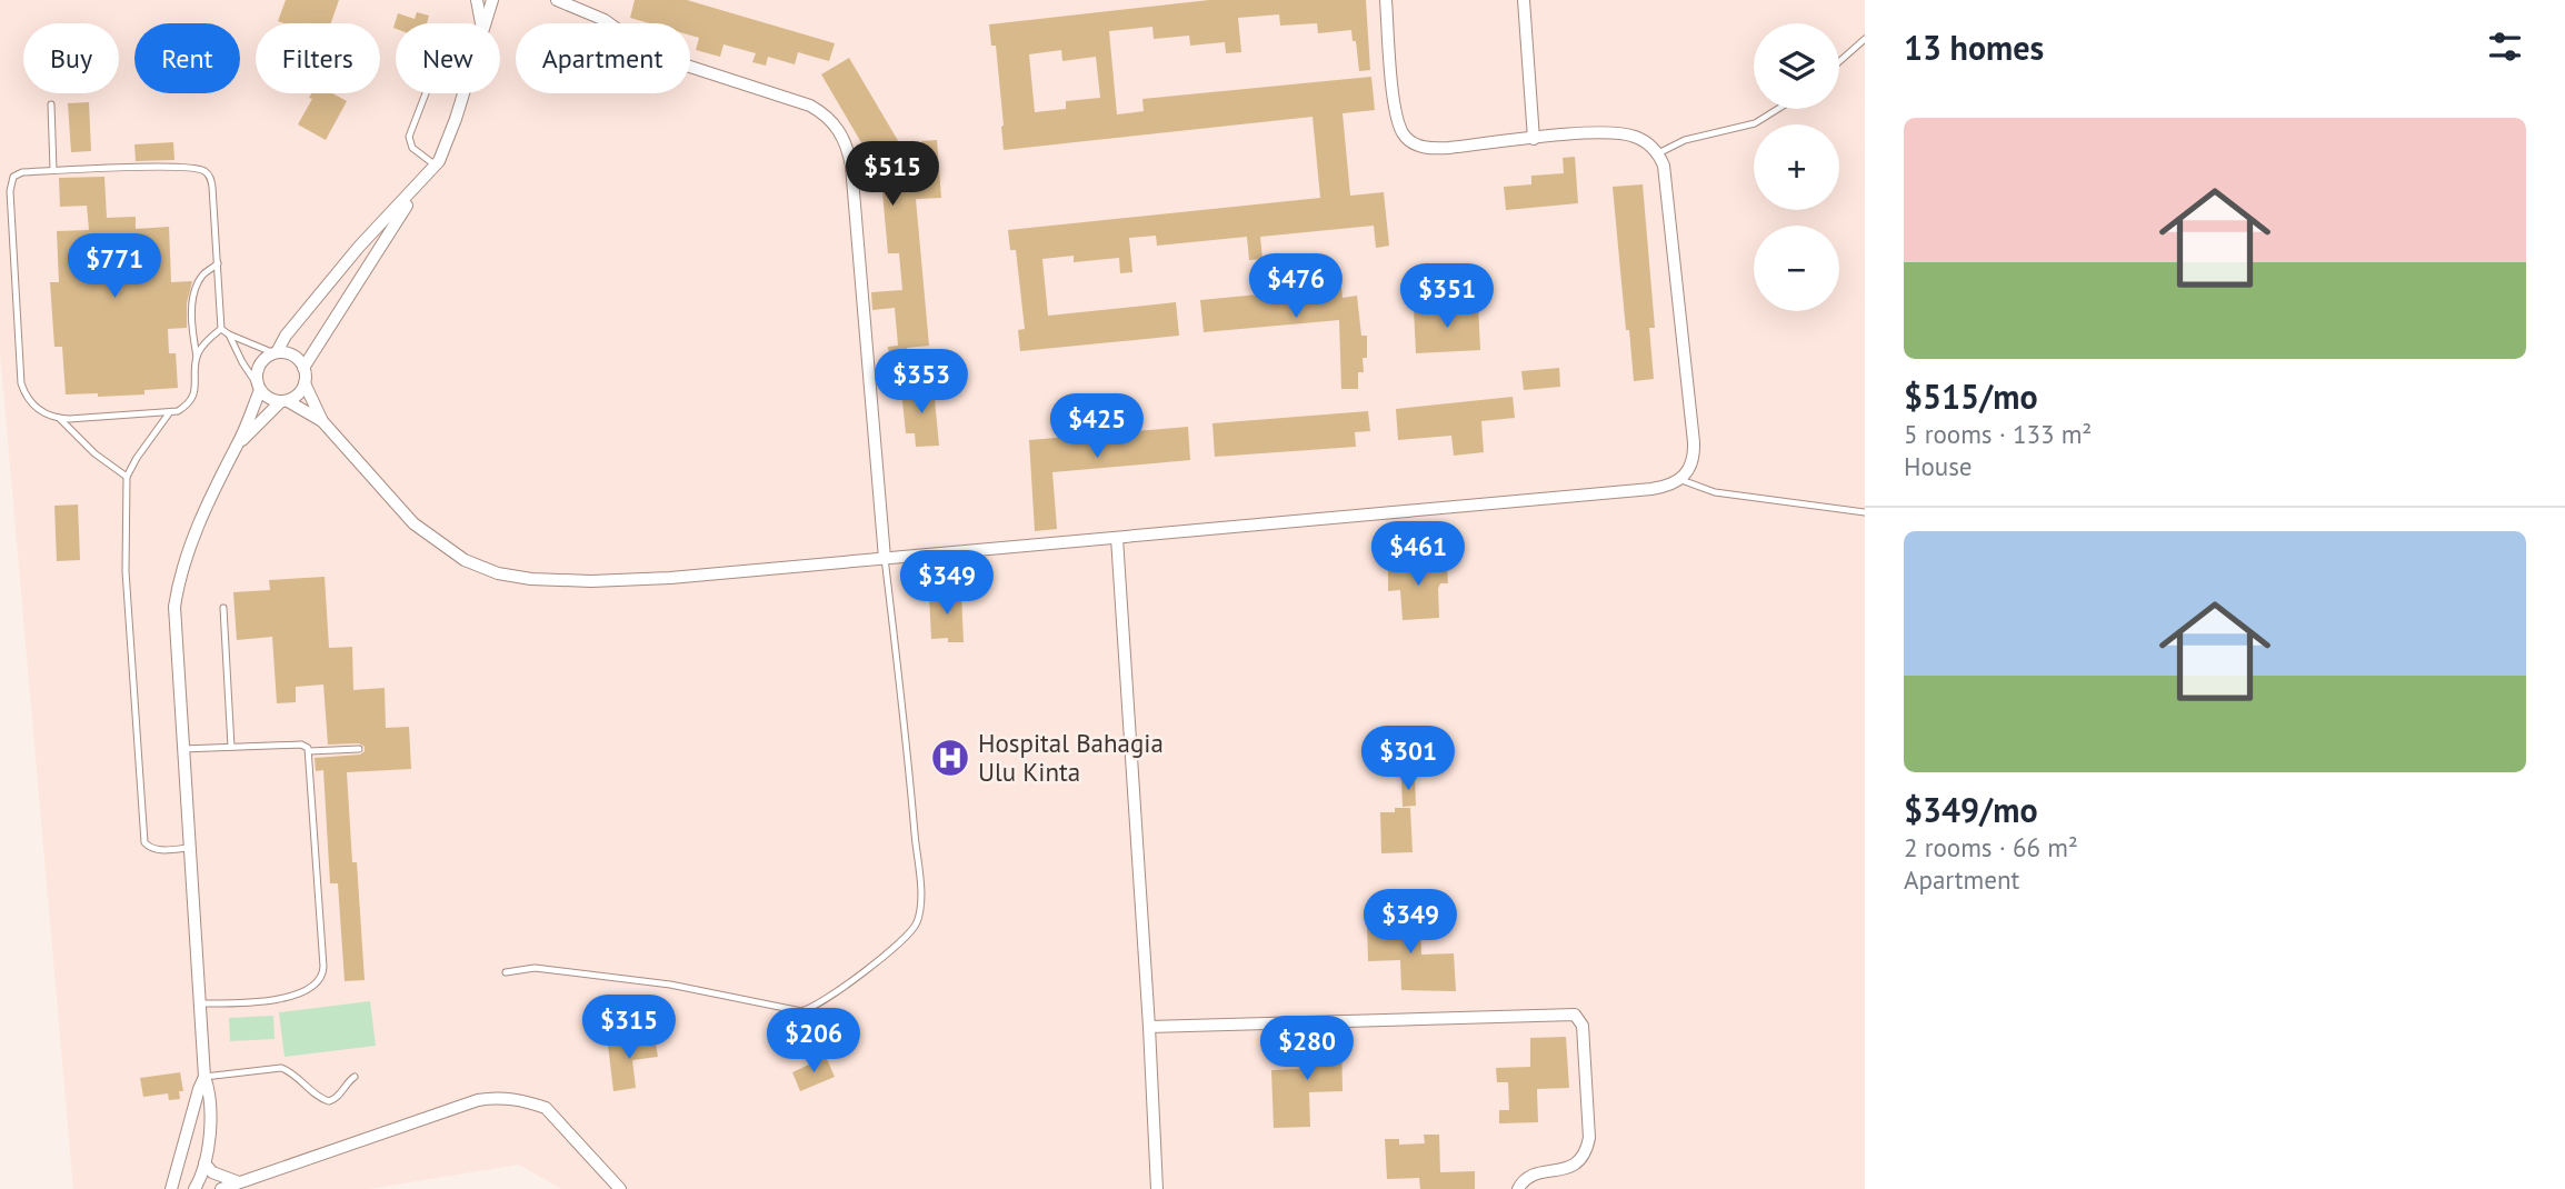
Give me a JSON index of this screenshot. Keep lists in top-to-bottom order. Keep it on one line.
{"places":{"hospital":["Hospital Bahagia Ulu Kinta"]},"page":{"heading":"13 homes","map_buttons":["+","−"],"chip":["Buy","Rent","Filters","New","Apartment"],"list":[{"name":"$515/mo","note":"5 rooms · 133 m² · House"},{"name":"$349/mo","note":"2 rooms · 66 m² · Apartment"}],"price":["$515","$771","$476","$351","$353","$425","$461","$349","$301","$349","$315","$206","$280"]}}
